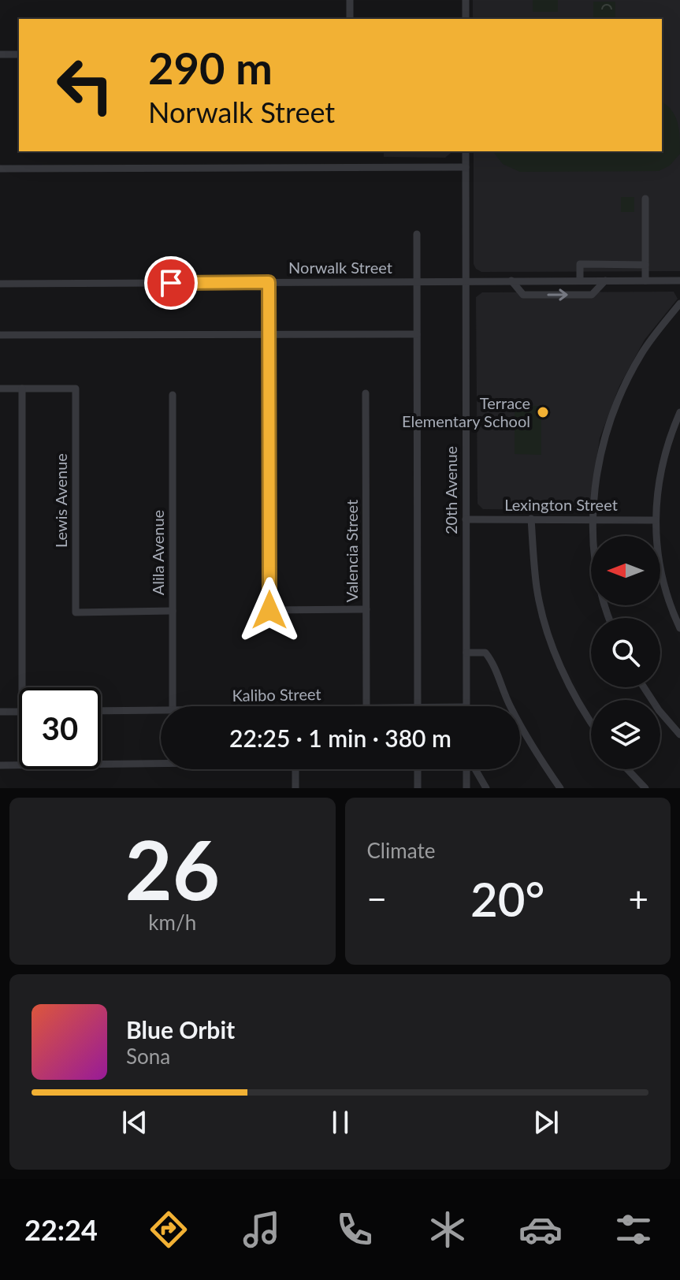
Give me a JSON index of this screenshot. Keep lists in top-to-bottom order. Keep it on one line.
{"streets":{"street":["Norwalk Street","20th Avenue","Lewis Avenue","Lexington Street","Valencia Street","Alila Avenue","Kalibo Street"]},"crossings":[["Norwalk Street","20th Avenue"],["20th Avenue","Lexington Street"],["Lewis Avenue","Alila Avenue"]],"places":["Terrace Elementary School"],"north":"left","page":{"turn":["290 m","Norwalk Street"],"limit":"30","trip":"22:25 · 1 min · 380 m","tile":[["26","km/h"],"Climate"],"heat":["−","20°","+"],"song":["Blue Orbit","Sona"],"tabs":"22:24"}}
